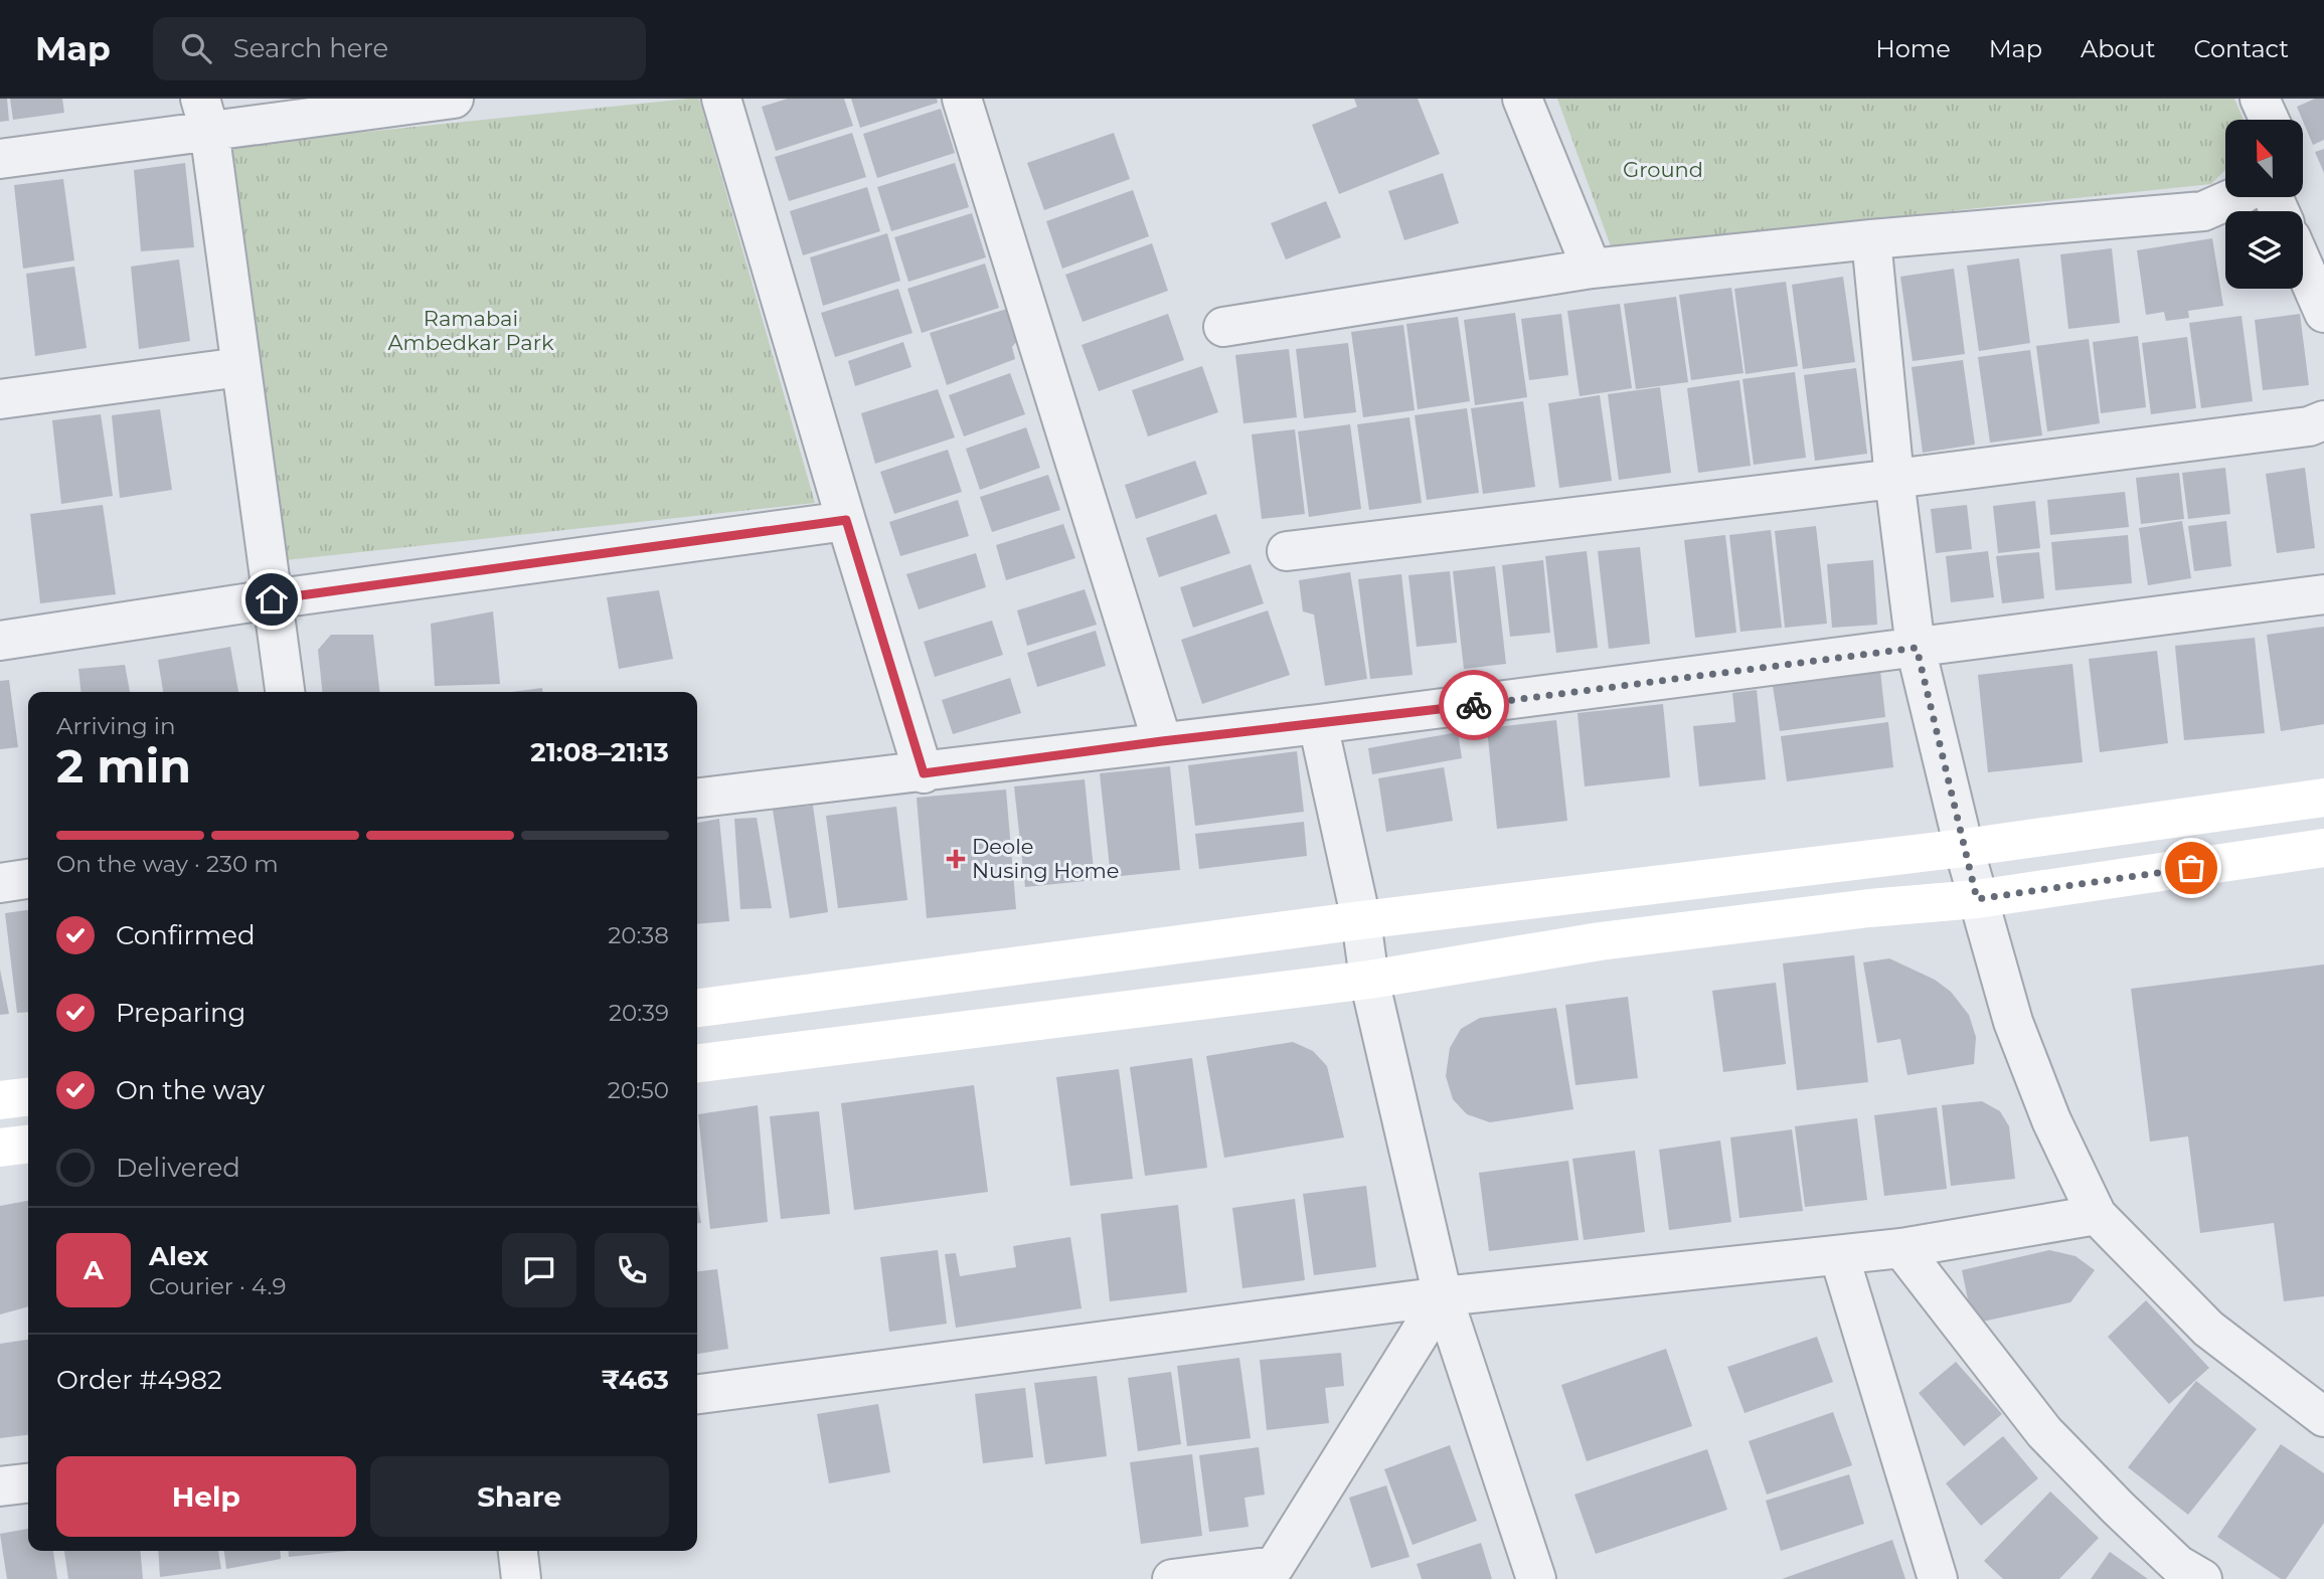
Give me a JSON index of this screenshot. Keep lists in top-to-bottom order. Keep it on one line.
{"parks":["Ground","Ramabai Ambedkar Park"],"places":{"health":["Deole Nusing Home"]},"north":"top","page":{"header":"Map","search":"Search here","nav":["Home","Map","About","Contact"],"heading":["2 min","Arriving in","21:08–21:13"],"panel":["Alex","Courier · 4.9","Order #4982","₹463"],"bar":"On the way · 230 m","list":[["Confirmed","20:38"],["Preparing","20:39"],["On the way","20:50"],"Delivered"],"round":"A","buttons":["Help","Share"]}}
